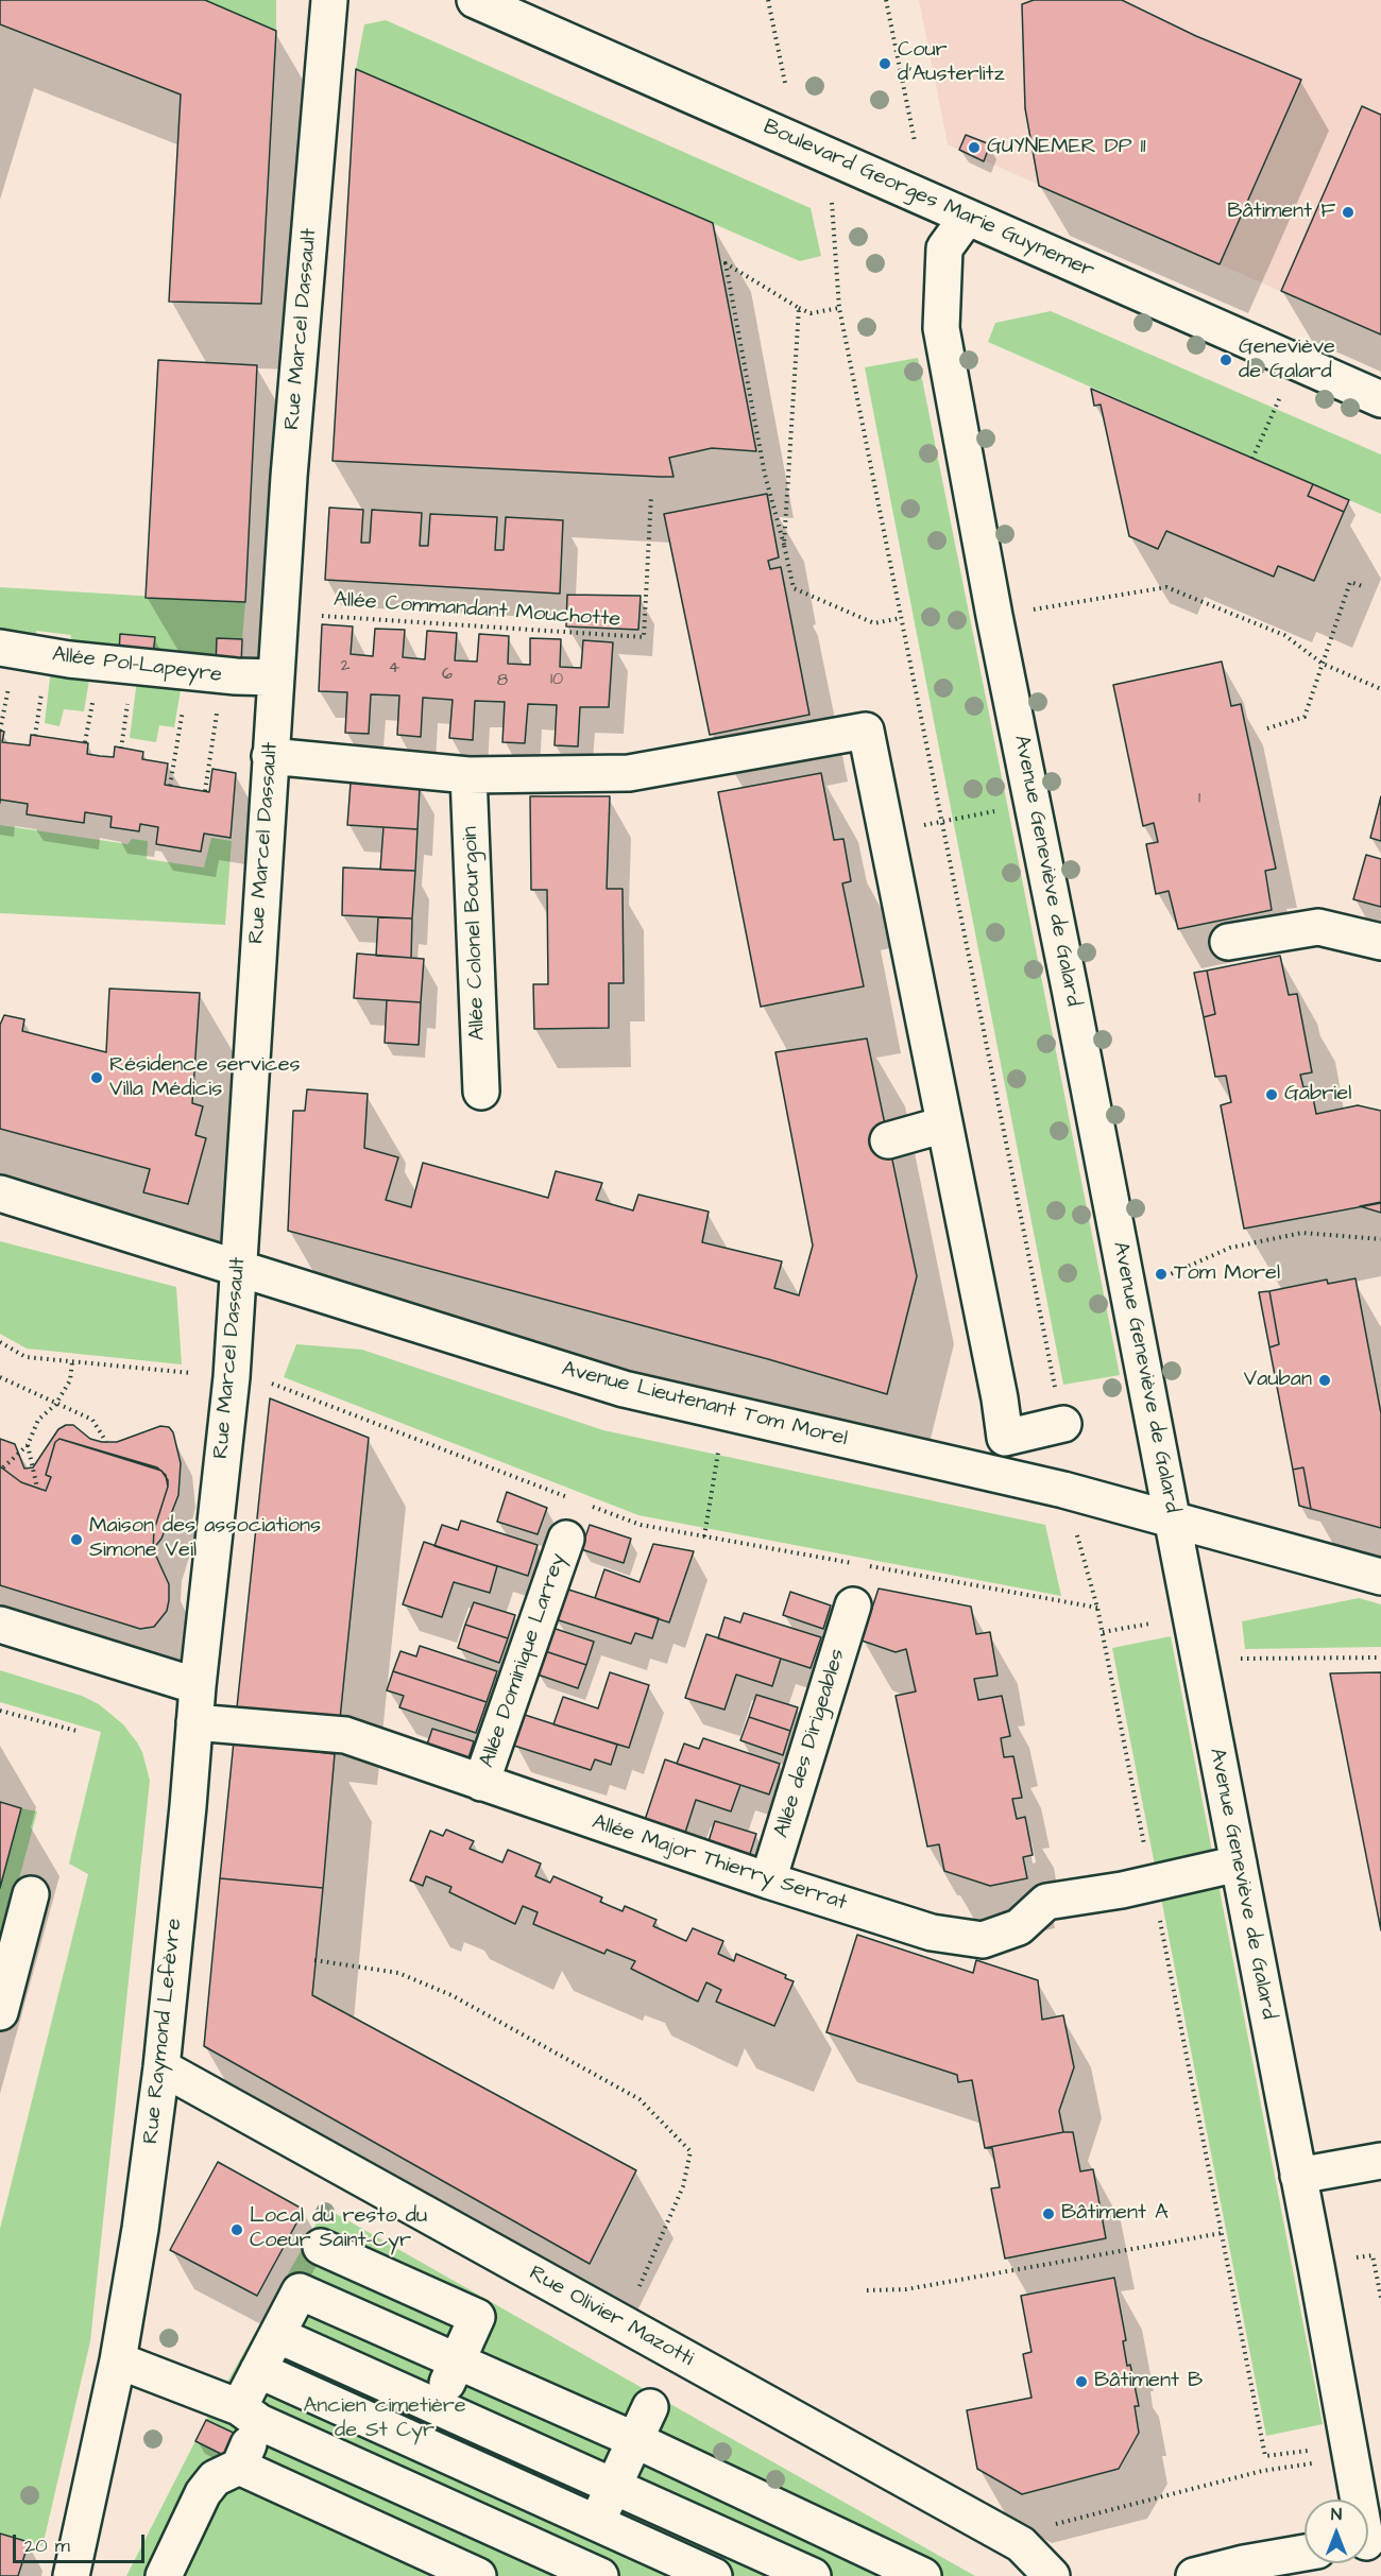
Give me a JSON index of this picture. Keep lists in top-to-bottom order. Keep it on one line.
{"streets":{"street":["Boulevard Georges Marie Guynemer","Rue Marcel Dassault","Allée Pol-Lapeyre","Avenue Geneviève de Galard","Allée Colonel Bourgoin","Avenue Lieutenant Tom Morel","Allée Dominique Larrey","Allée des Dirigeables","Allée Major Thierry Serrat","Rue Raymond Lefèvre","Rue Olivier Mazotti"],"path":["Allée Commandant Mouchotte"]},"crossings":[["Boulevard Georges Marie Guynemer","Avenue Geneviève de Galard"],["Rue Marcel Dassault","Allée Commandant Mouchotte"],["Rue Marcel Dassault","Allée Pol-Lapeyre"],["Rue Marcel Dassault","Avenue Lieutenant Tom Morel"],["Rue Marcel Dassault","Rue Raymond Lefèvre"],["Avenue Geneviève de Galard","Avenue Lieutenant Tom Morel"],["Avenue Geneviève de Galard","Allée Major Thierry Serrat"],["Allée Dominique Larrey","Allée Major Thierry Serrat"],["Allée des Dirigeables","Allée Major Thierry Serrat"],["Allée Major Thierry Serrat","Rue Raymond Lefèvre"],["Rue Raymond Lefèvre","Rue Olivier Mazotti"]],"parks":["Ancien cimetière de St Cyr"],"places":["Cour d'Austerlitz","GUYNEMER DP 11","Bâtiment F","Geneviève de Galard","Résidence services Villa Médicis","Gabriel","Tom Morel","Vauban","Maison des associations Simone Veil","Bâtiment A","Local du resto du Coeur Saint-Cyr","Bâtiment B"],"house_numbers":["2","4","6","10","8","1"],"scale_bar":"20 m","north":"top"}
